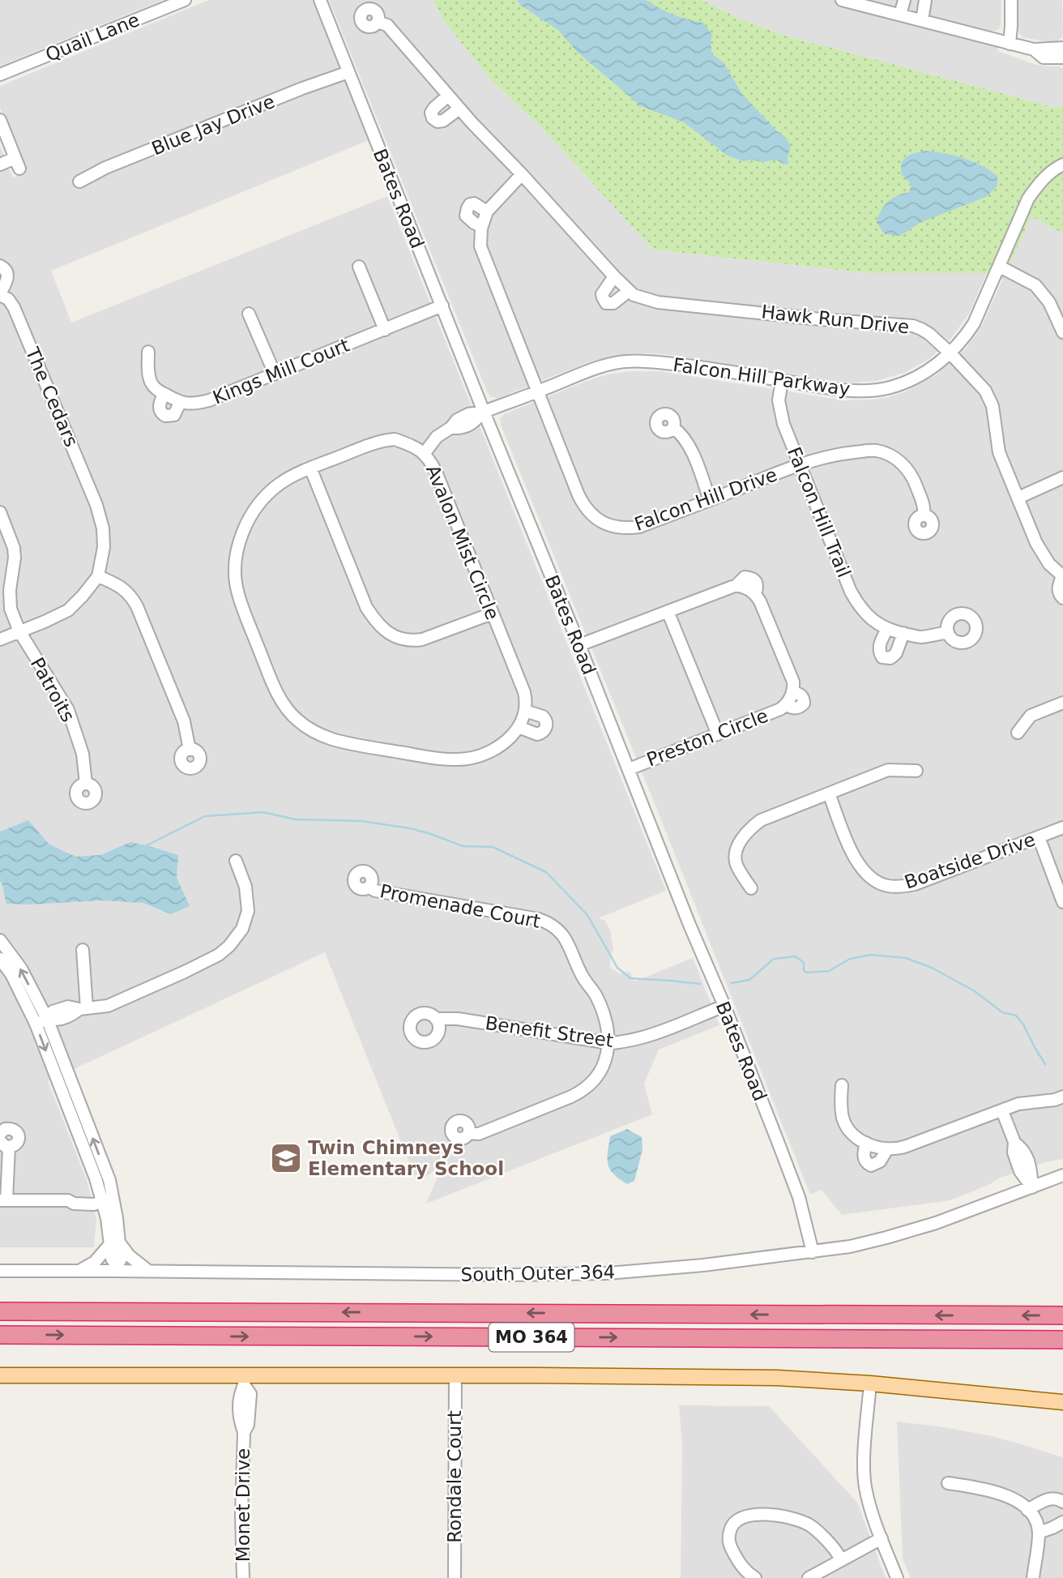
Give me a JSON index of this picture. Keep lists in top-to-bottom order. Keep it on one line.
{"streets":{"highway":["MO 364"],"street":["Quail Lane","Blue Jay Drive","Bates Road","Hawk Run Drive","Kings Mill Court","Falcon Hill Parkway","The Cedars","Falcon Hill Drive","Falcon Hill Trail","Avalon Mist Circle","Patroits","Preston Circle","Boatside Drive","Promenade Court","Benefit Street","South Outer 364","Rondale Court","Monet Drive"]},"crossings":[["Blue Jay Drive","Bates Road"],["Bates Road","Kings Mill Court"],["Bates Road","Falcon Hill Parkway"],["Bates Road","Preston Circle"],["Bates Road","Benefit Street"],["Bates Road","South Outer 364"],["Hawk Run Drive","Falcon Hill Parkway"],["Hawk Run Drive","Falcon Hill Drive"],["Falcon Hill Parkway","Falcon Hill Drive"],["Falcon Hill Parkway","Falcon Hill Trail"],["Falcon Hill Parkway","Avalon Mist Circle"],["Falcon Hill Drive","Falcon Hill Trail"],["Promenade Court","Benefit Street"]],"places":{"school or university":["Twin Chimneys Elementary School"]}}
